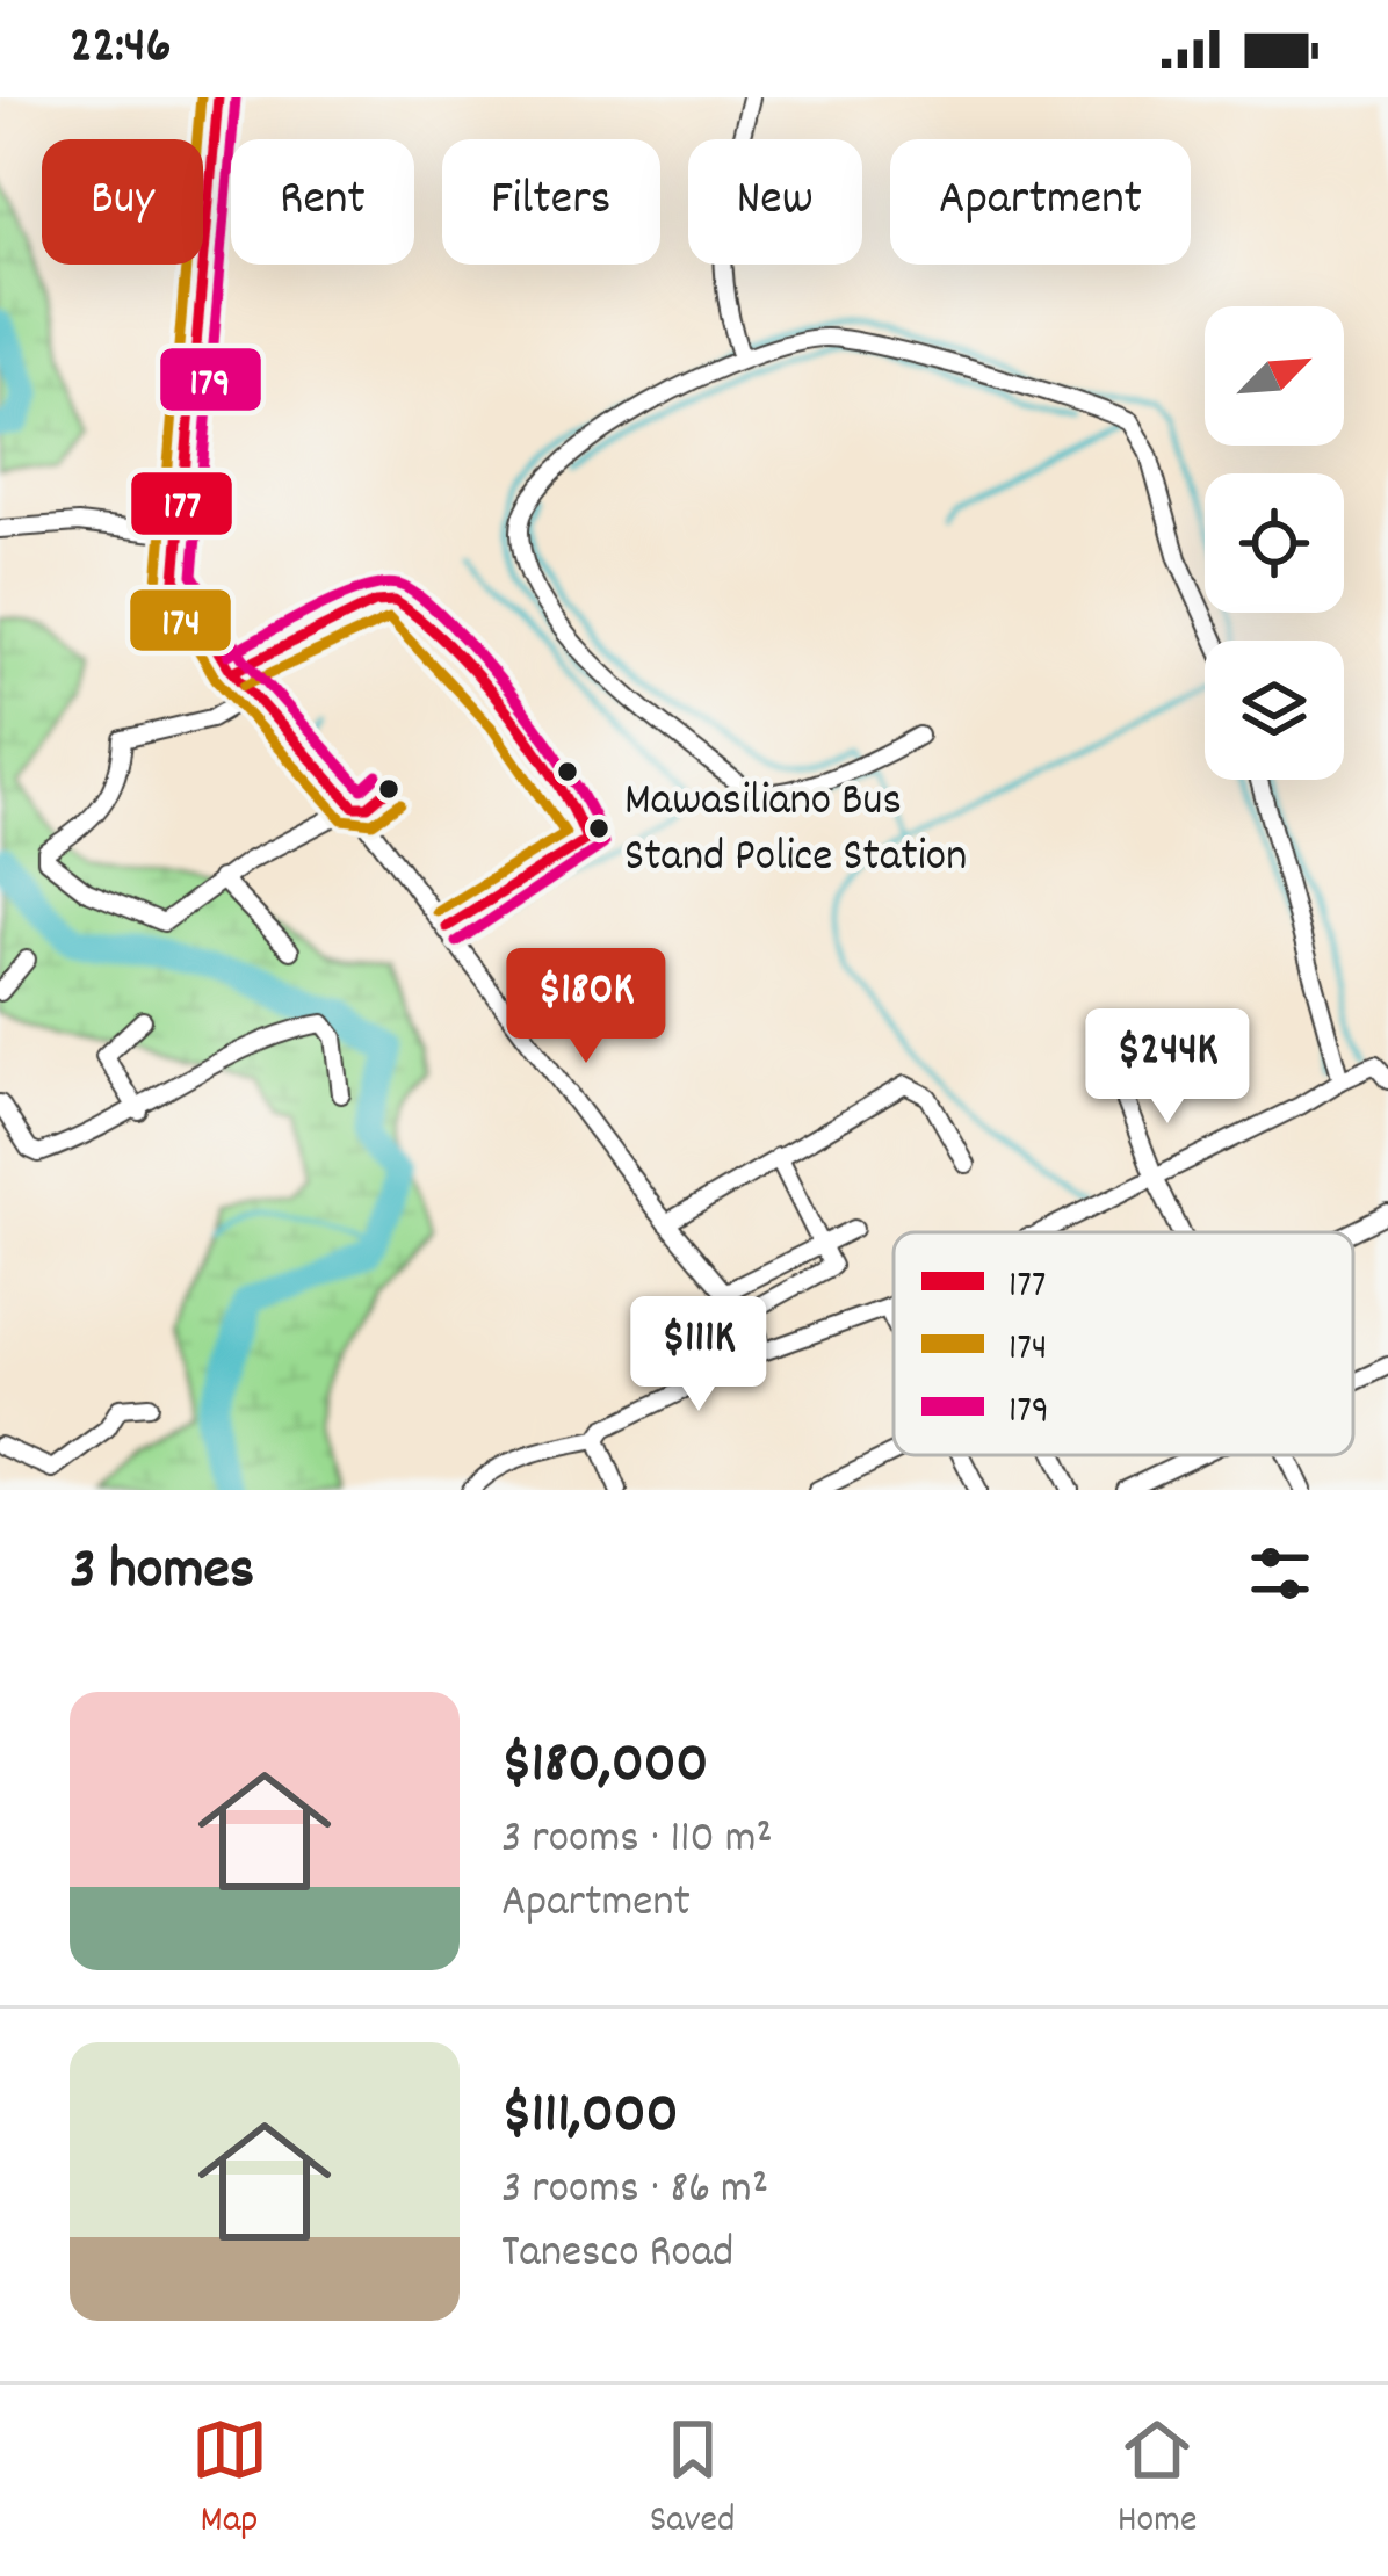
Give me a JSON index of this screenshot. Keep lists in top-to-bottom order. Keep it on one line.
{"places":["Mawasiliano Bus Stand Police Station"],"lines":["transit line 177","transit line 174","transit line 179"],"legend":["177","174","179"],"north":"top right","page":{"status":"22:46","chip":["Buy","Rent","Filters","New","Apartment"],"price":["$180K","$244K","$111K"],"heading":"3 homes","list":[{"name":"$180,000","note":"3 rooms · 110 m² · Apartment"},{"name":"$111,000","note":"3 rooms · 86 m² · Tanesco Road"}],"tabs":["Map","Saved","Home"]}}
